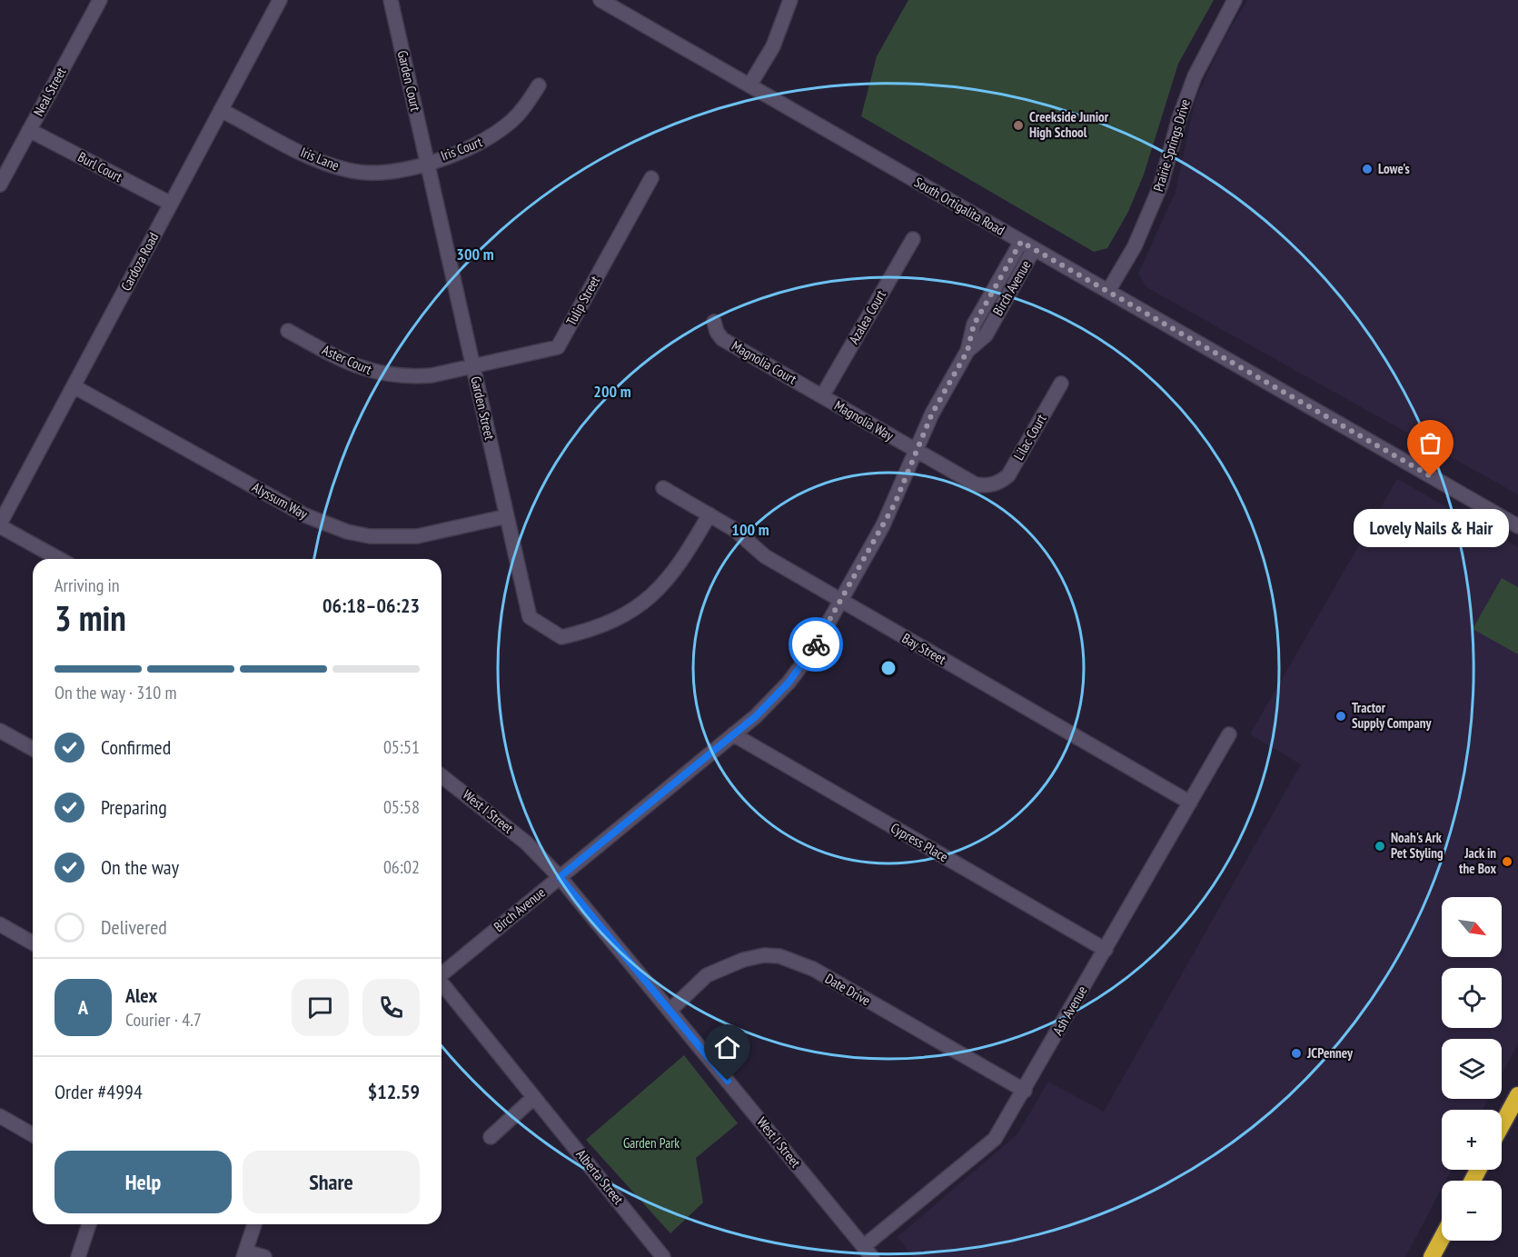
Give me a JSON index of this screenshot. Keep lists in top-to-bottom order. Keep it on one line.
{"streets":{"street":["Garden Court","Neal Street","Prairie Springs Drive","Iris Court","Iris Lane","Burl Court","South Ortigalita Road","Cardoza Road","Birch Avenue","Tulip Street","Azalea Court","Aster Court","Magnolia Court","Garden Street","Magnolia Way","Lilac Court","Alyssum Way","Bay Street","West I Street","Cypress Place","Date Drive","Ash Avenue","Alberta Street"]},"crossings":[["Garden Court","Iris Court"],["Garden Court","Iris Lane"],["Garden Court","Garden Street"],["Neal Street","Burl Court"],["Prairie Springs Drive","South Ortigalita Road"],["Iris Court","Iris Lane"],["Iris Court","Garden Street"],["Iris Lane","Cardoza Road"],["Iris Lane","Garden Street"],["Burl Court","Cardoza Road"],["South Ortigalita Road","Birch Avenue"],["Cardoza Road","Alyssum Way"],["Birch Avenue","Magnolia Way"],["Birch Avenue","Bay Street"],["Birch Avenue","West I Street"],["Birch Avenue","Cypress Place"],["Tulip Street","Aster Court"],["Tulip Street","Garden Street"],["Azalea Court","Magnolia Court"],["Azalea Court","Magnolia Way"],["Aster Court","Garden Street"],["Magnolia Court","Magnolia Way"],["Garden Street","Alyssum Way"],["Garden Street","Bay Street"],["Magnolia Way","Lilac Court"],["Bay Street","Ash Avenue"],["West I Street","Date Drive"],["West I Street","Ash Avenue"],["Cypress Place","Ash Avenue"],["Date Drive","Ash Avenue"]],"parks":["Garden Park"],"places":["Creekside Junior High School","Lowe's","Lovely Nails & Hair","Tractor Supply Company","Noah's Ark Pet Styling","Jack in the Box","JCPenney"],"north":"bottom right","page":{"bubble":"Lovely Nails & Hair","heading":["3 min","Arriving in","06:18–06:23"],"panel":["Alex","Courier · 4.7","Order #4994","$12.59"],"bar":"On the way · 310 m","list":[["Confirmed","05:51"],["Preparing","05:58"],["On the way","06:02"],"Delivered"],"map_buttons":["+","−"],"round":"A","buttons":["Help","Share"]},"rings":["300 m","200 m","100 m"]}
